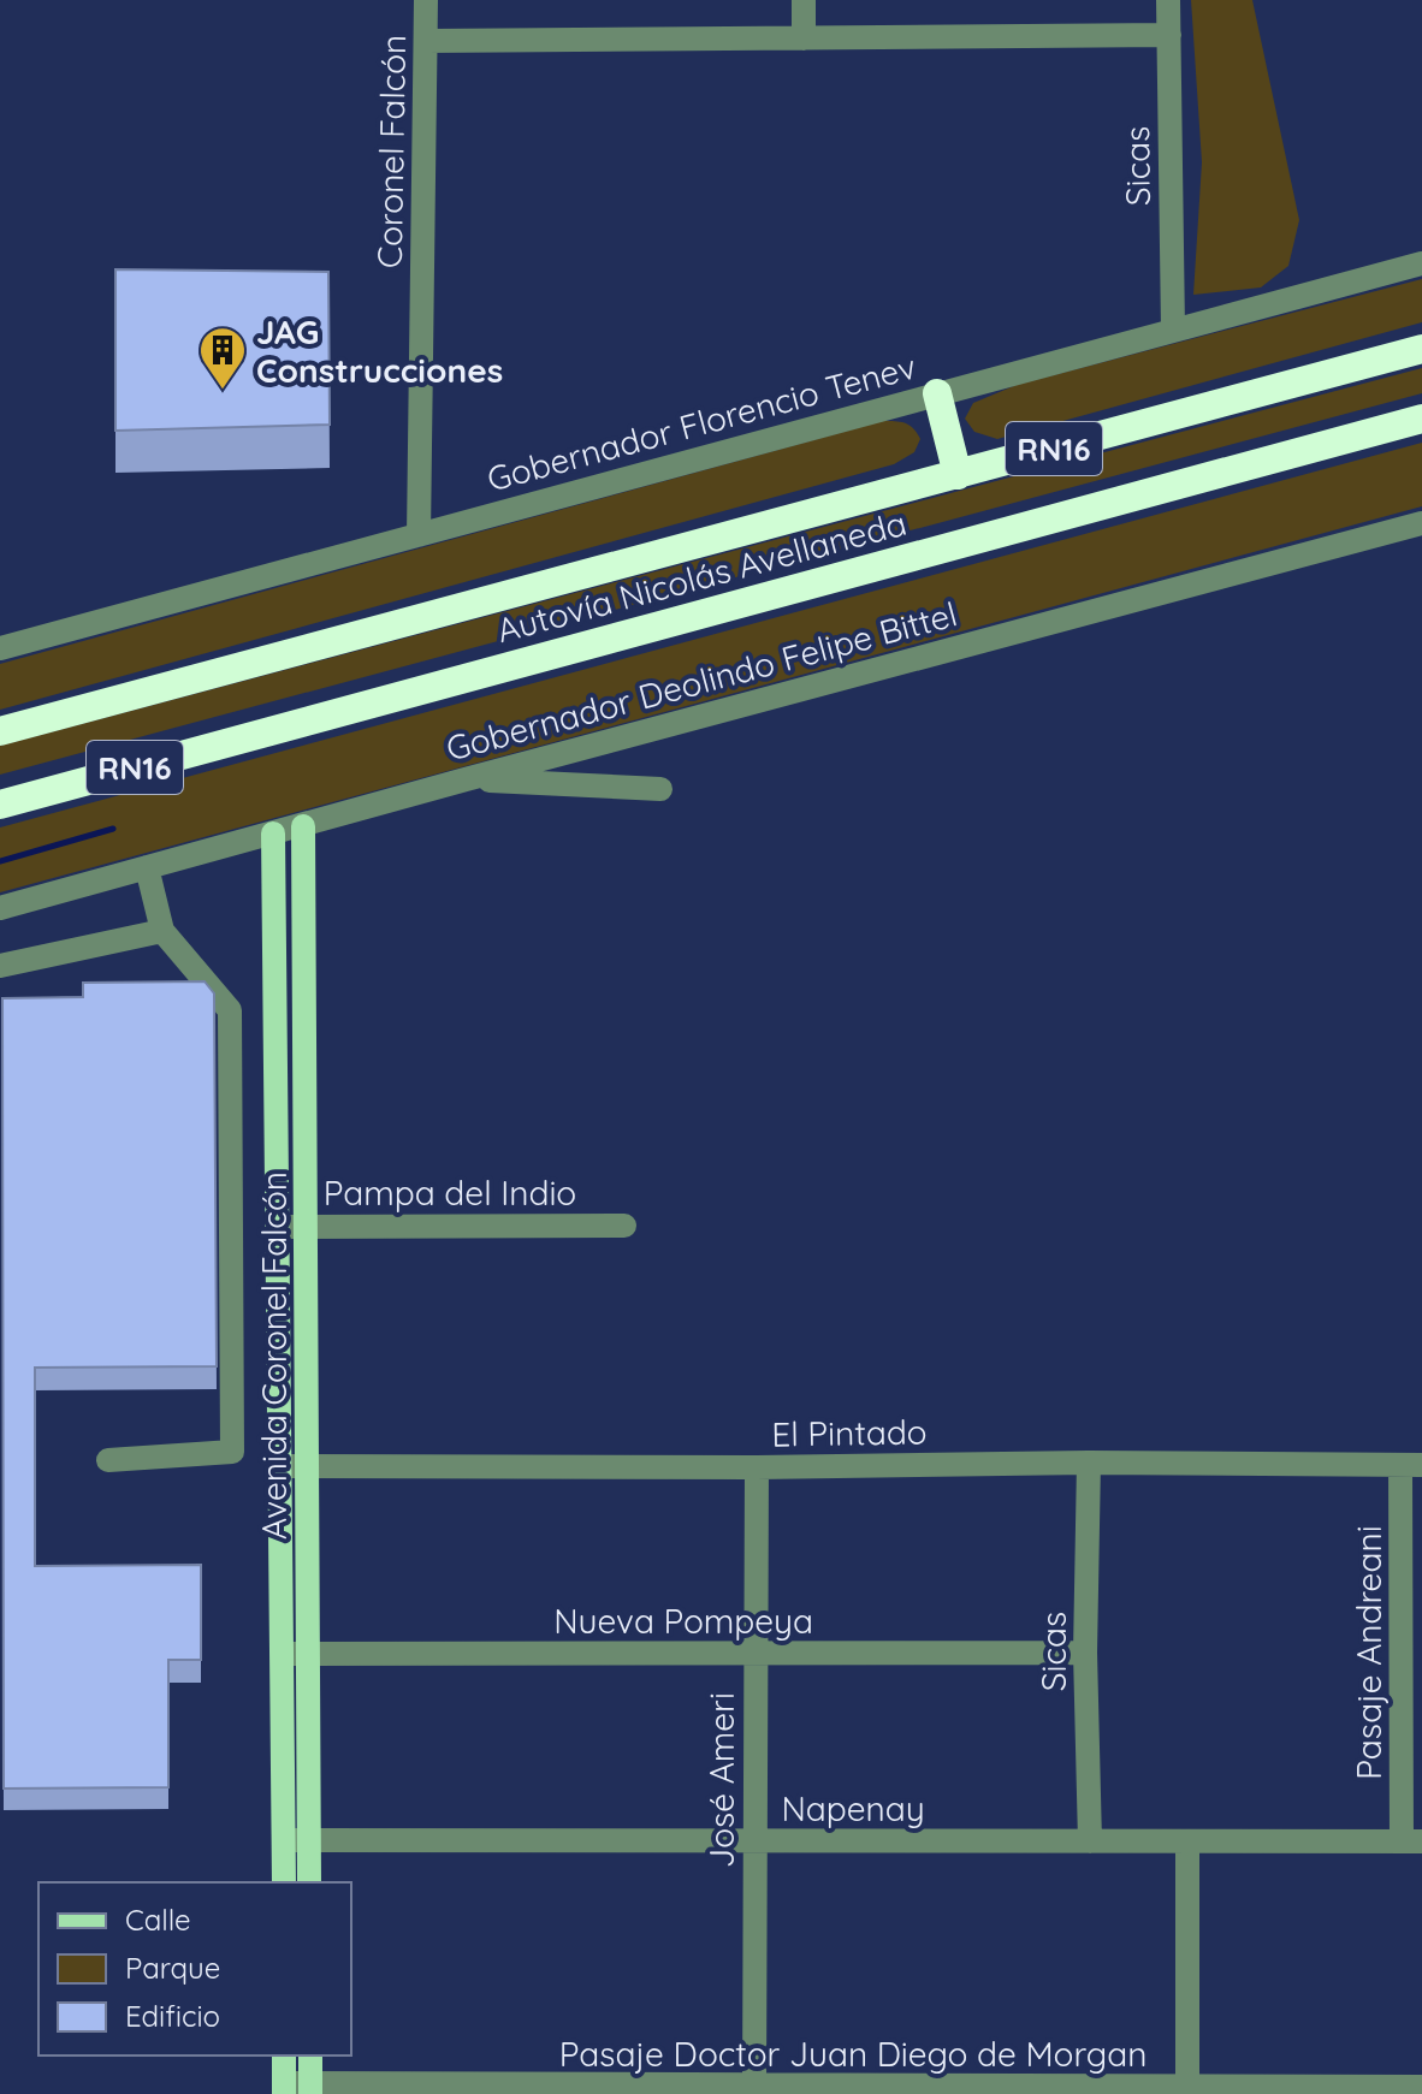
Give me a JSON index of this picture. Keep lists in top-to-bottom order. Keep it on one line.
{"streets":{"highway":["RN16","Autovía Nicolás Avellaneda"],"main road":["Avenida Coronel Falcón"],"street":["Coronel Falcón","Sicas","Gobernador Florencio Tenev","Gobernador Deolindo Felipe Bittel","Pampa del Indio","El Pintado","Nueva Pompeya","Pasaje Andreani","José Ameri","Napenay","Pasaje Doctor Juan Diego de Morgan"]},"crossings":[["Coronel Falcón","Gobernador Florencio Tenev"],["Sicas","Gobernador Florencio Tenev"],["Sicas","El Pintado"],["Sicas","Nueva Pompeya"],["Sicas","Napenay"],["Gobernador Deolindo Felipe Bittel","Avenida Coronel Falcón"],["Pampa del Indio","Avenida Coronel Falcón"],["Avenida Coronel Falcón","El Pintado"],["Avenida Coronel Falcón","Nueva Pompeya"],["Avenida Coronel Falcón","Napenay"],["El Pintado","Pasaje Andreani"],["El Pintado","José Ameri"],["Nueva Pompeya","José Ameri"],["Pasaje Andreani","Napenay"],["José Ameri","Napenay"],["José Ameri","Pasaje Doctor Juan Diego de Morgan"]],"places":{"building":["JAG Construcciones"]},"legend":["Calle","Parque","Edificio"]}
